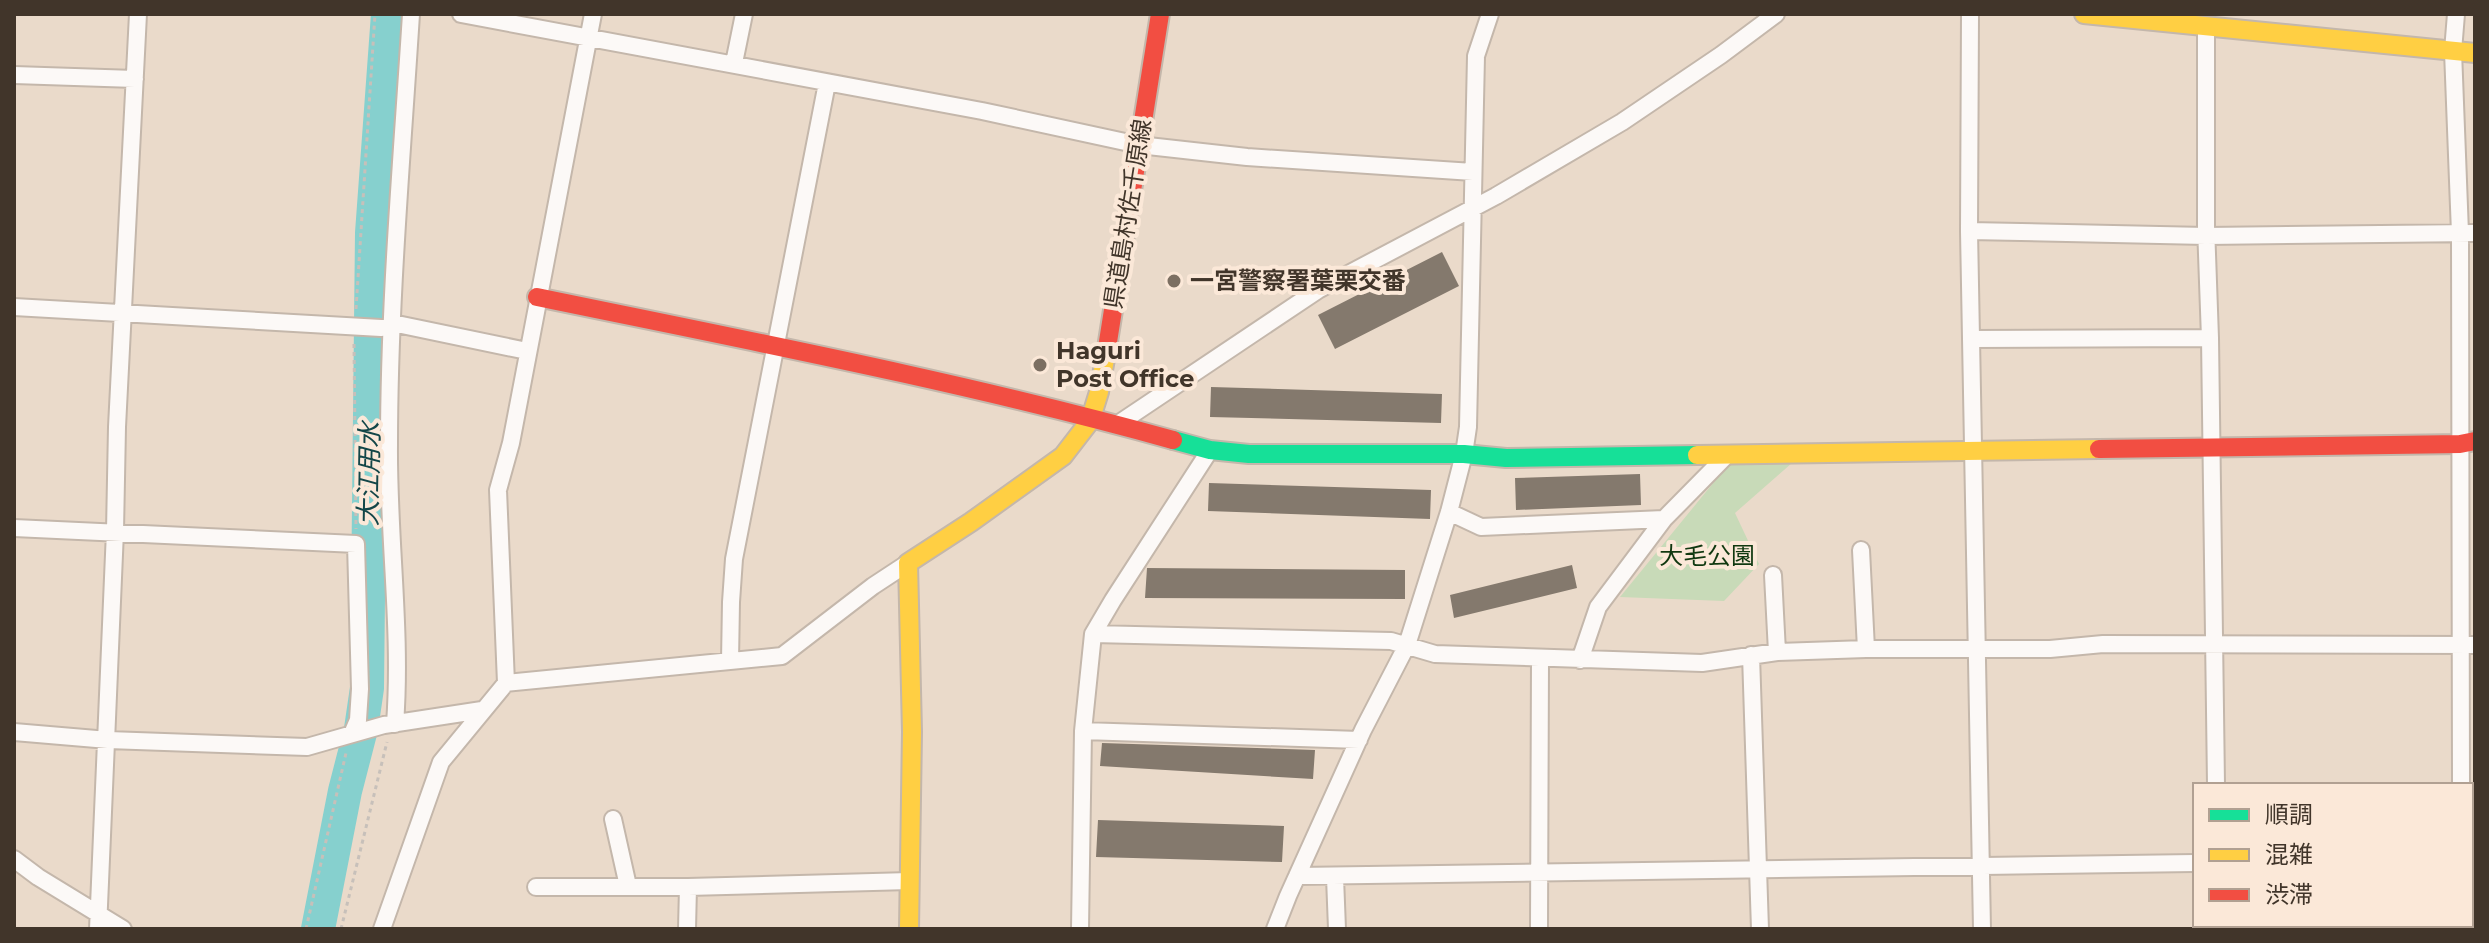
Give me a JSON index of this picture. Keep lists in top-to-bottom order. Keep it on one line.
{"streets":{"street":["県道島村佐千原線"]},"water":["大江用水"],"parks":["大毛公園"],"places":["一宮警察署葉栗交番","Haguri Post Office"],"legend":["順調","混雑","渋滞"]}
